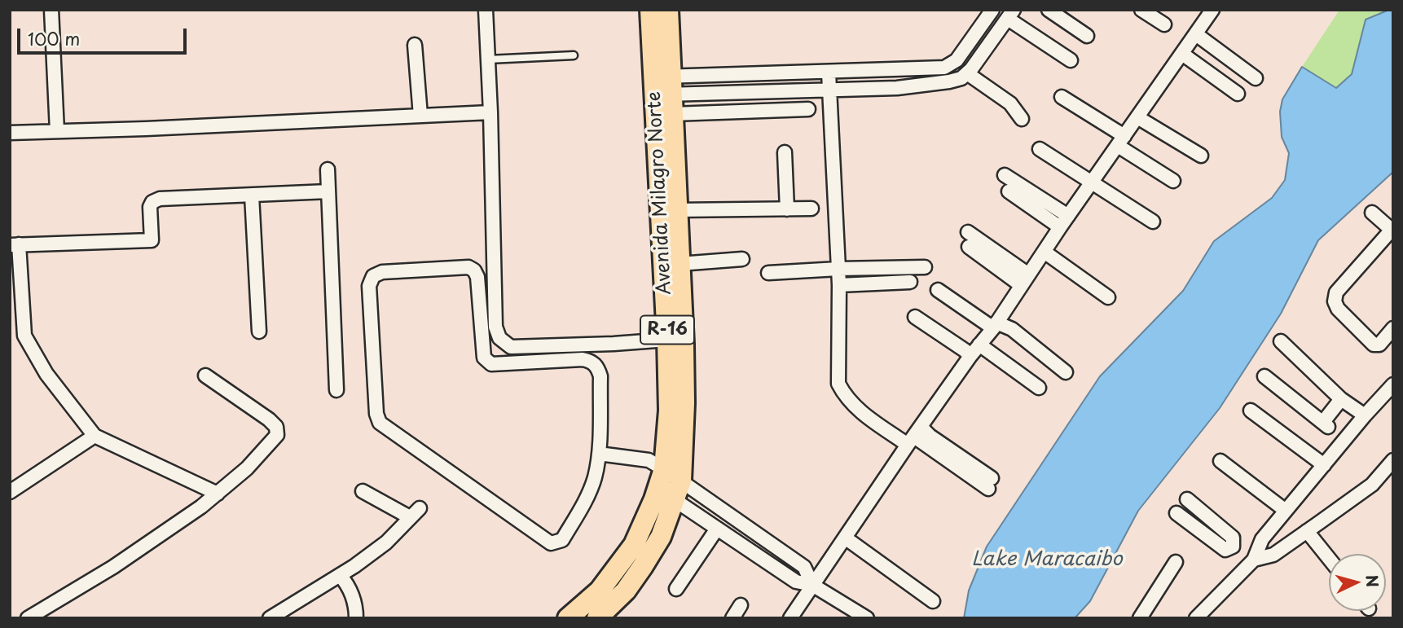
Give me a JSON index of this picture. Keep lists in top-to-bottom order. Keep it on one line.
{"streets":{"main road":["Avenida Milagro Norte","R-16"]},"water":["Lake Maracaibo"],"scale_bar":"100 m","north":"right"}
